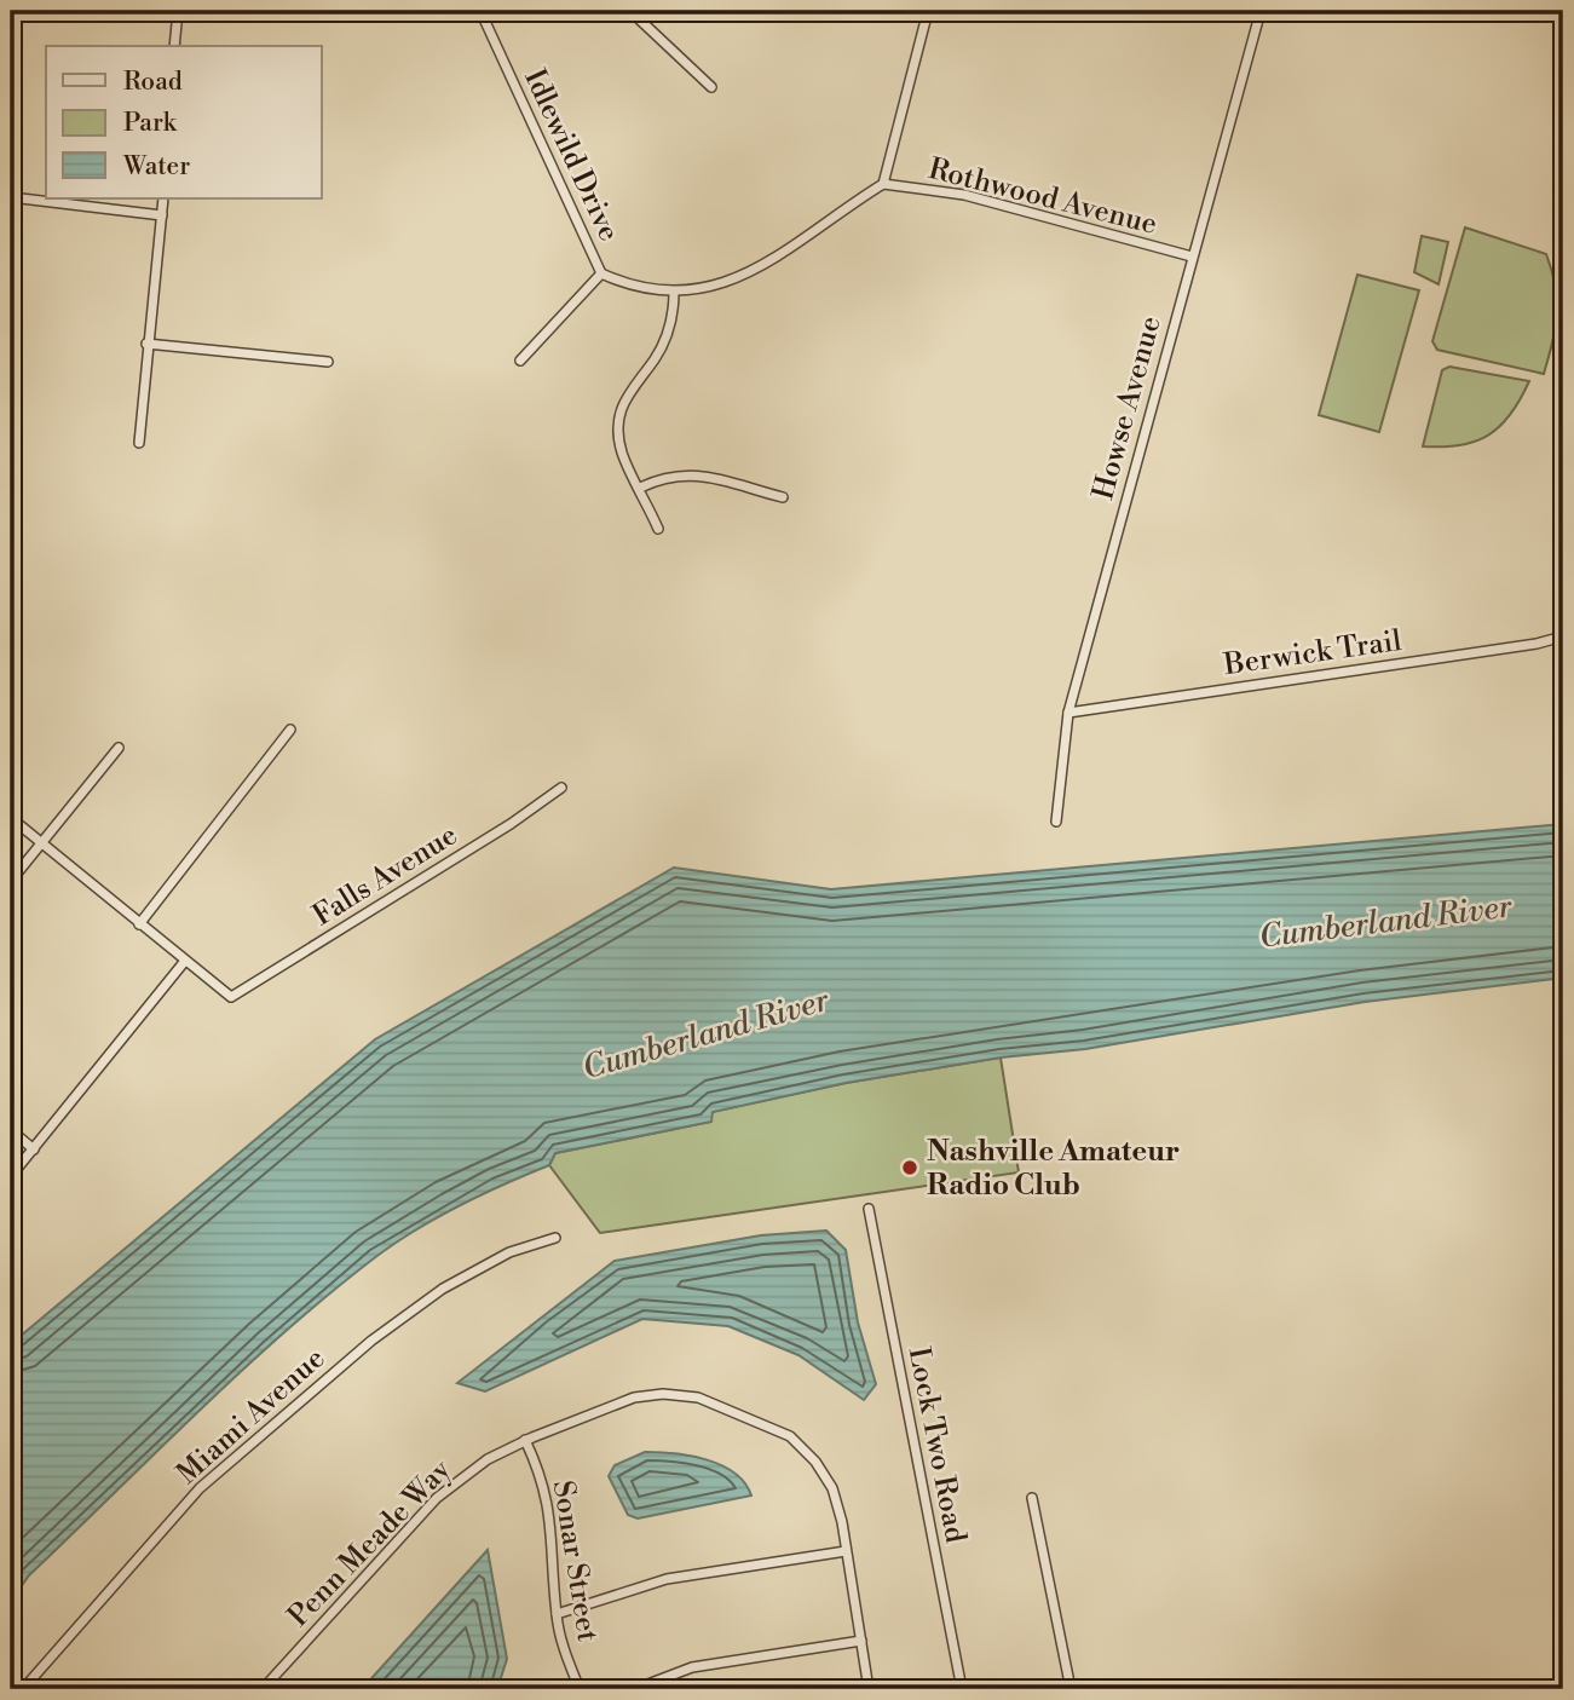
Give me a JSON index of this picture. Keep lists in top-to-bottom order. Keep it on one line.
{"streets":{"street":["Idlewild Drive","Rothwood Avenue","Howse Avenue","Berwick Trail","Falls Avenue","Miami Avenue","Lock Two Road","Penn Meade Way","Sonar Street"]},"crossings":[["Idlewild Drive","Rothwood Avenue"],["Rothwood Avenue","Howse Avenue"],["Howse Avenue","Berwick Trail"],["Penn Meade Way","Sonar Street"]],"water":["Cumberland River"],"places":["Nashville Amateur Radio Club"],"legend":["Road","Park","Water"]}
